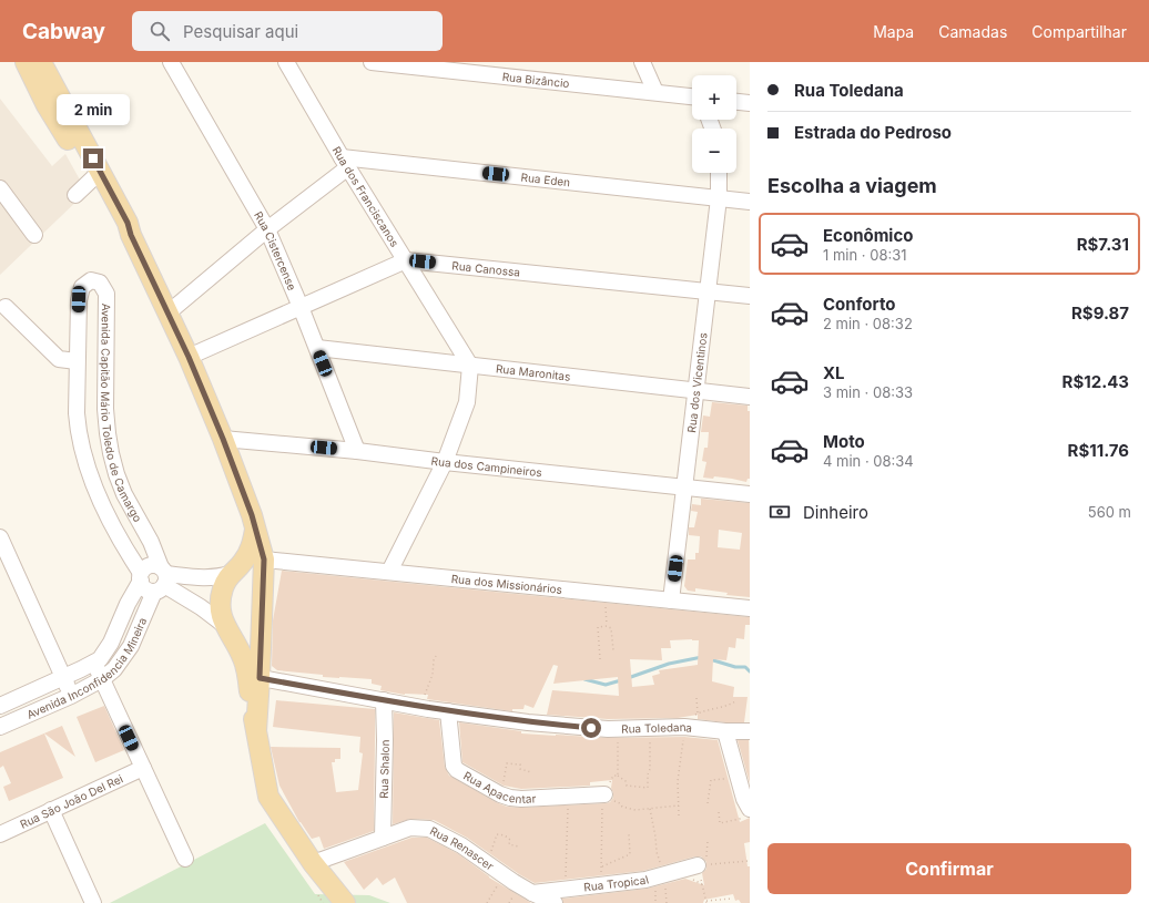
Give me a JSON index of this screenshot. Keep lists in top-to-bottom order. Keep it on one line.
{"streets":{"street":["Rua Bizâncio","Rua Eden","Rua dos Franciscanos","Rua Cistercense","Rua Canossa","Rua Maronitas","Rua dos Vicentinos","Avenida Capitão Mário Toledo de Camargo","Rua dos Campineiros","Rua dos Missionários","Avenida Inconfidencia Mineira","Rua Toledana","Rua Shalon","Rua Apacentar","Rua São João Del Rei","Rua Renascer","Rua Tropical"]},"crossings":[["Rua Eden","Rua dos Franciscanos"],["Rua Eden","Rua dos Vicentinos"],["Rua dos Franciscanos","Rua Canossa"],["Rua dos Franciscanos","Rua Maronitas"],["Rua Cistercense","Rua Canossa"],["Rua Cistercense","Rua Maronitas"],["Rua Cistercense","Rua dos Campineiros"],["Rua Canossa","Rua dos Vicentinos"],["Rua Maronitas","Rua dos Vicentinos"],["Rua dos Vicentinos","Rua dos Campineiros"],["Rua dos Vicentinos","Rua dos Missionários"],["Avenida Capitão Mário Toledo de Camargo","Avenida Inconfidencia Mineira"],["Rua Toledana","Rua Shalon"],["Rua Toledana","Rua Apacentar"],["Rua Shalon","Rua Renascer"],["Rua Renascer","Rua Tropical"]],"page":{"header":"Cabway","search":"Pesquisar aqui","nav":["Mapa","Camadas","Compartilhar"],"banner":["Rua Toledana","Estrada do Pedroso"],"map_buttons":["+","−"],"bubble":"2 min","heading":"Escolha a viagem","list":[{"name":"Econômico","note":"1 min · 08:31","value":"R$7.31"},{"name":"Conforto","note":"2 min · 08:32","value":"R$9.87"},{"name":"XL","note":"3 min · 08:33","value":"R$12.43"},{"name":"Moto","note":"4 min · 08:34","value":"R$11.76"}],"pay":["Dinheiro","560 m"],"buttons":"Confirmar"}}
